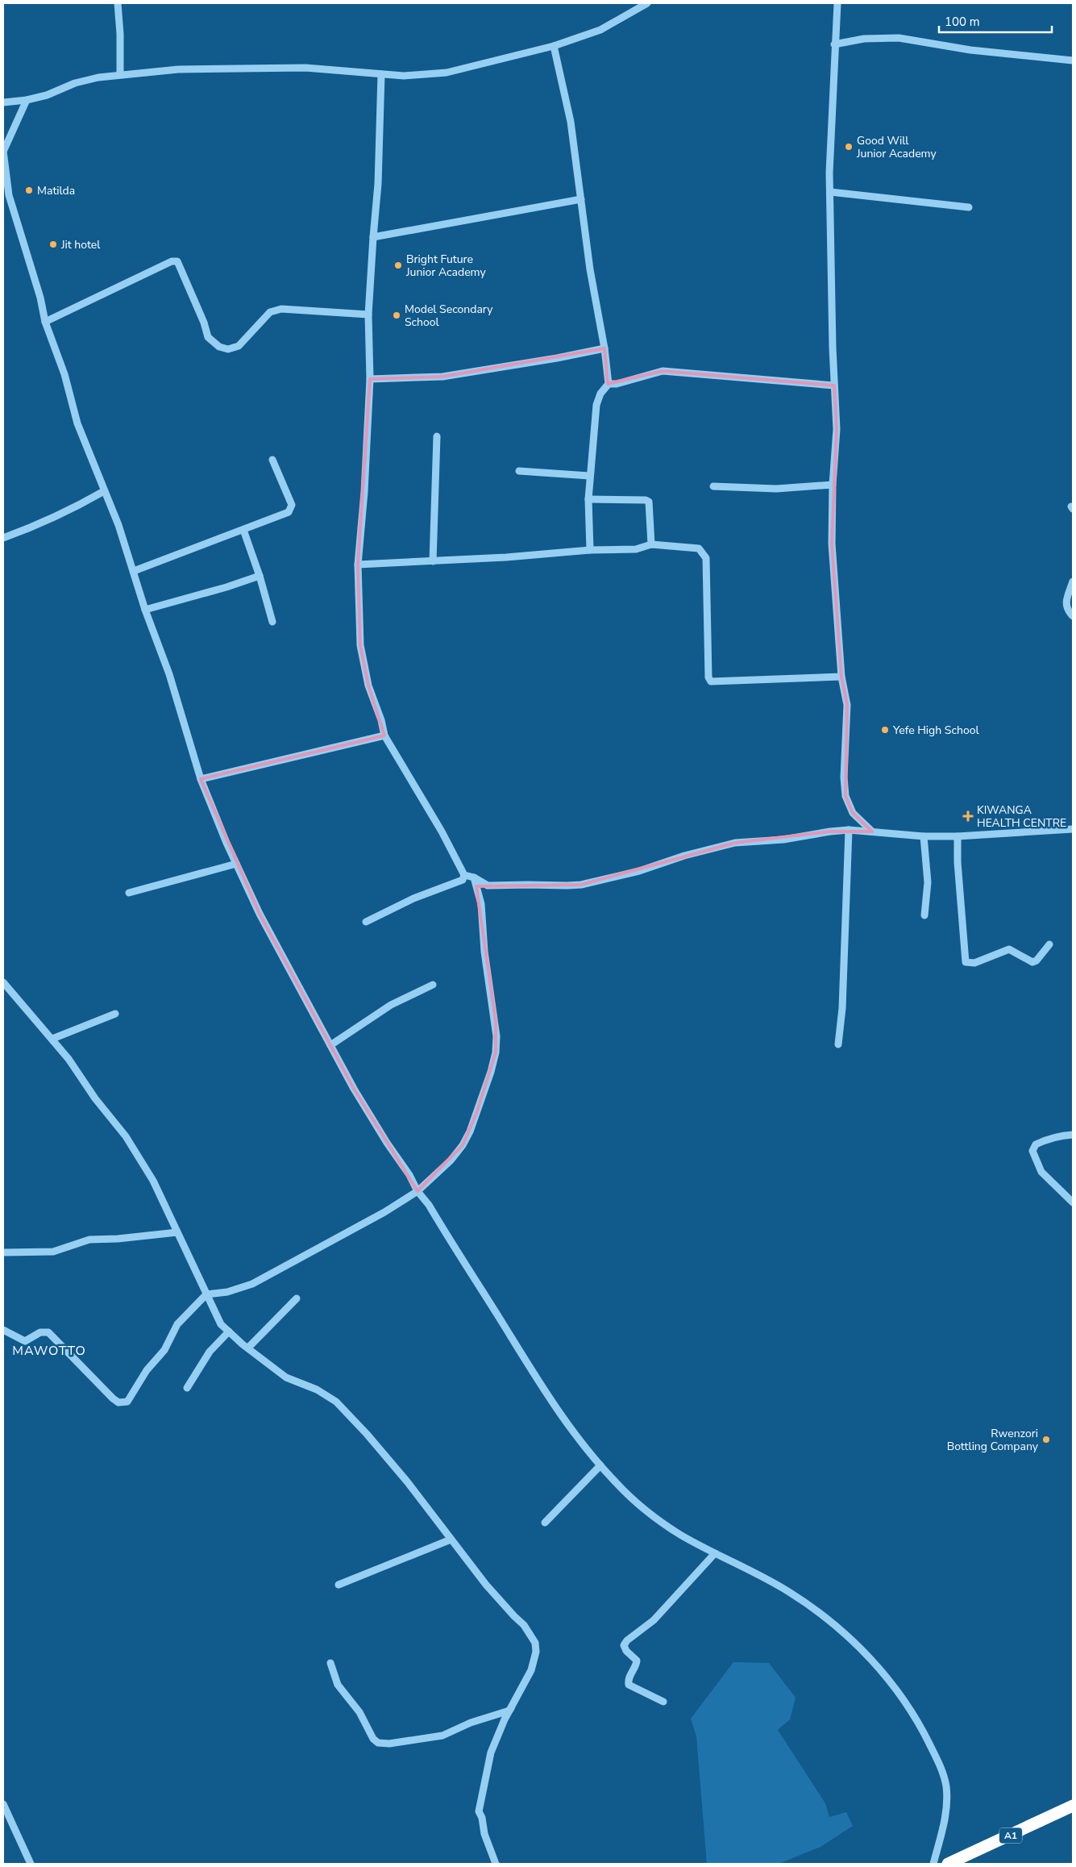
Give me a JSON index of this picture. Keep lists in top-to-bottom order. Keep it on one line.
{"streets":{"highway":["A1"]},"districts":["MAWOTTO"],"places":{"other":["Good Will Junior Academy","Matilda","Jit hotel","Bright Future Junior Academy","Model Secondary School","Yefe High School","Rwenzori Bottling Company"],"health":["KIWANGA HEALTH CENTRE"]},"scale_bar":"100 m"}
